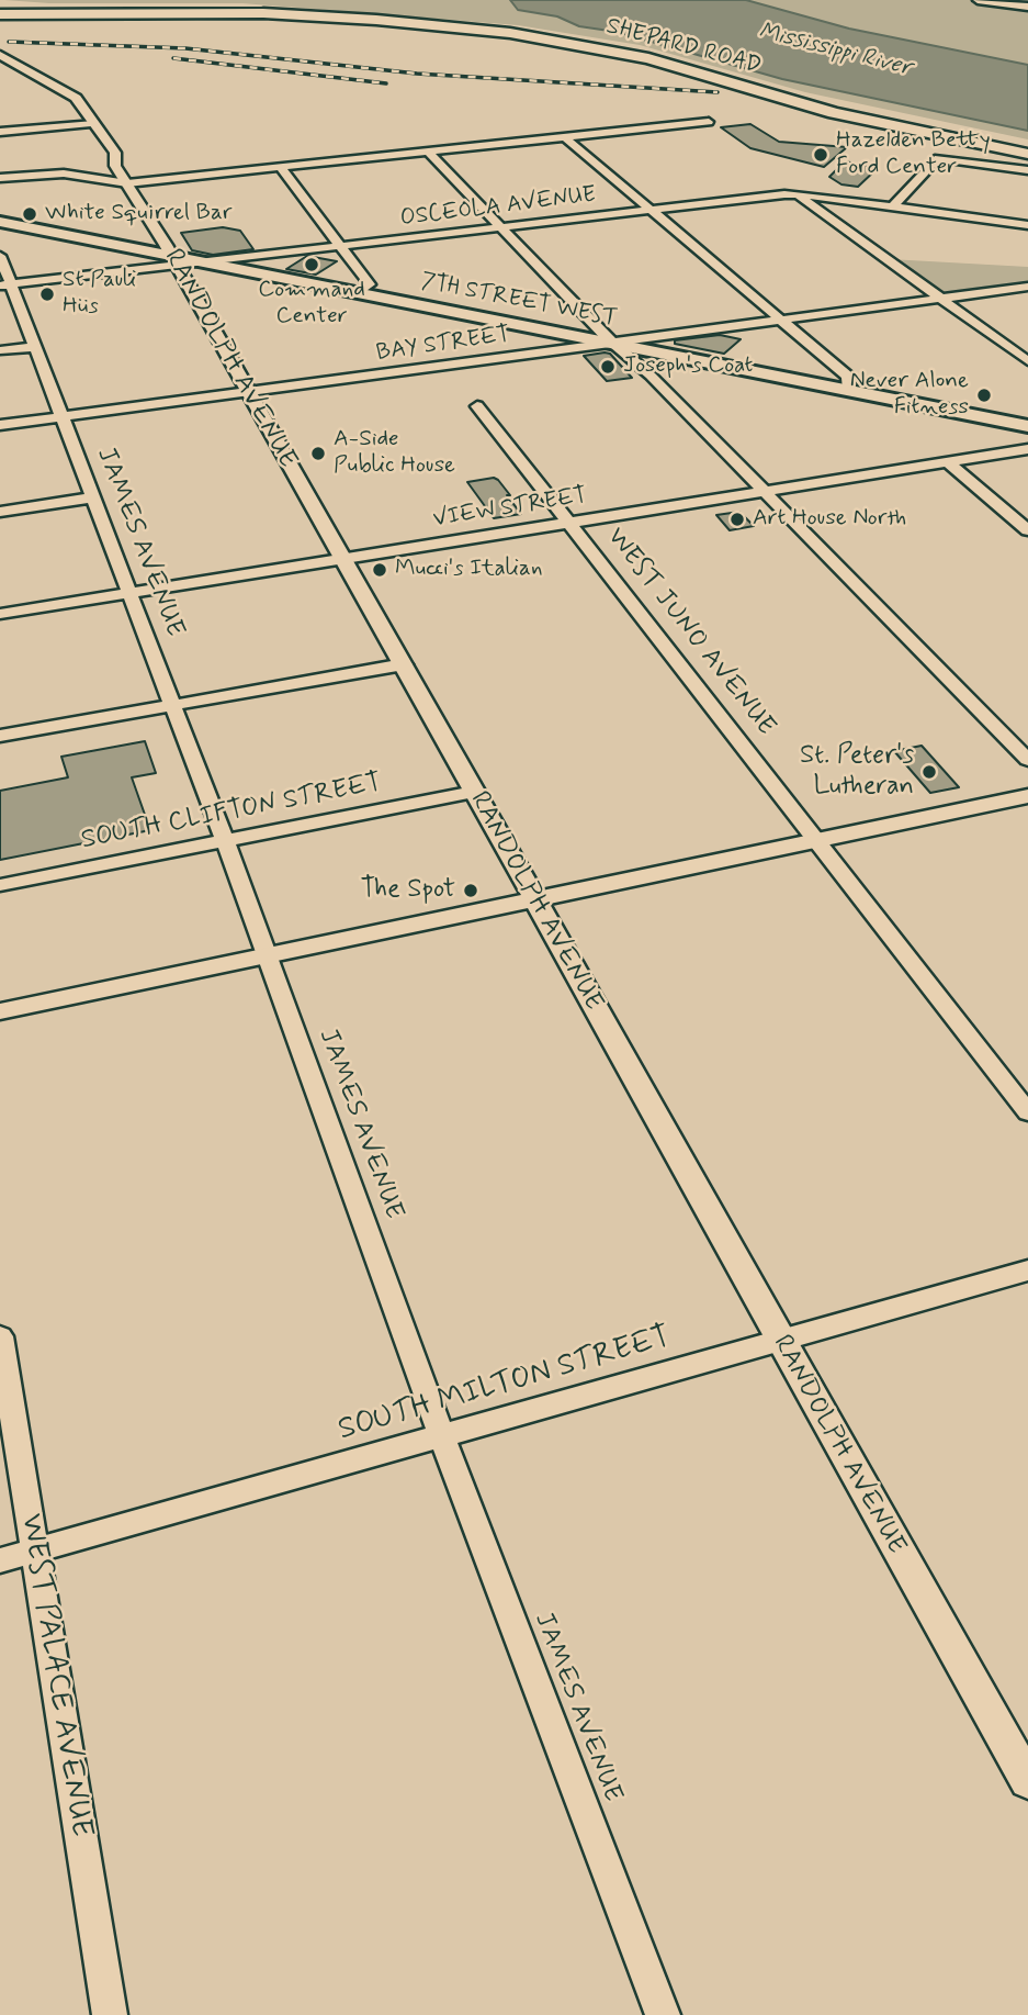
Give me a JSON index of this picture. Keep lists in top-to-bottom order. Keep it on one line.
{"streets":{"highway":["SHEPARD ROAD"],"main road":["7TH STREET WEST"],"street":["OSCEOLA AVENUE","BAY STREET","RANDOLPH AVENUE","VIEW STREET","JAMES AVENUE","WEST JUNO AVENUE","SOUTH CLIFTON STREET","SOUTH MILTON STREET","WEST PALACE AVENUE"]},"crossings":[["OSCEOLA AVENUE","7TH STREET WEST"],["7TH STREET WEST","BAY STREET"],["7TH STREET WEST","RANDOLPH AVENUE"],["BAY STREET","RANDOLPH AVENUE"],["BAY STREET","JAMES AVENUE"],["RANDOLPH AVENUE","VIEW STREET"],["RANDOLPH AVENUE","SOUTH CLIFTON STREET"],["RANDOLPH AVENUE","SOUTH MILTON STREET"],["VIEW STREET","JAMES AVENUE"],["VIEW STREET","WEST JUNO AVENUE"],["JAMES AVENUE","SOUTH CLIFTON STREET"],["JAMES AVENUE","SOUTH MILTON STREET"],["SOUTH MILTON STREET","WEST PALACE AVENUE"]],"water":["Mississippi River"],"places":["Hazelden Betty Ford Center","White Squirrel Bar","Command Center","St Pauli Hüs","Joseph's Coat","Never Alone Fitness","A-Side Public House","Art House North","Mucci's Italian","St. Peter's Lutheran","The Spot"]}
